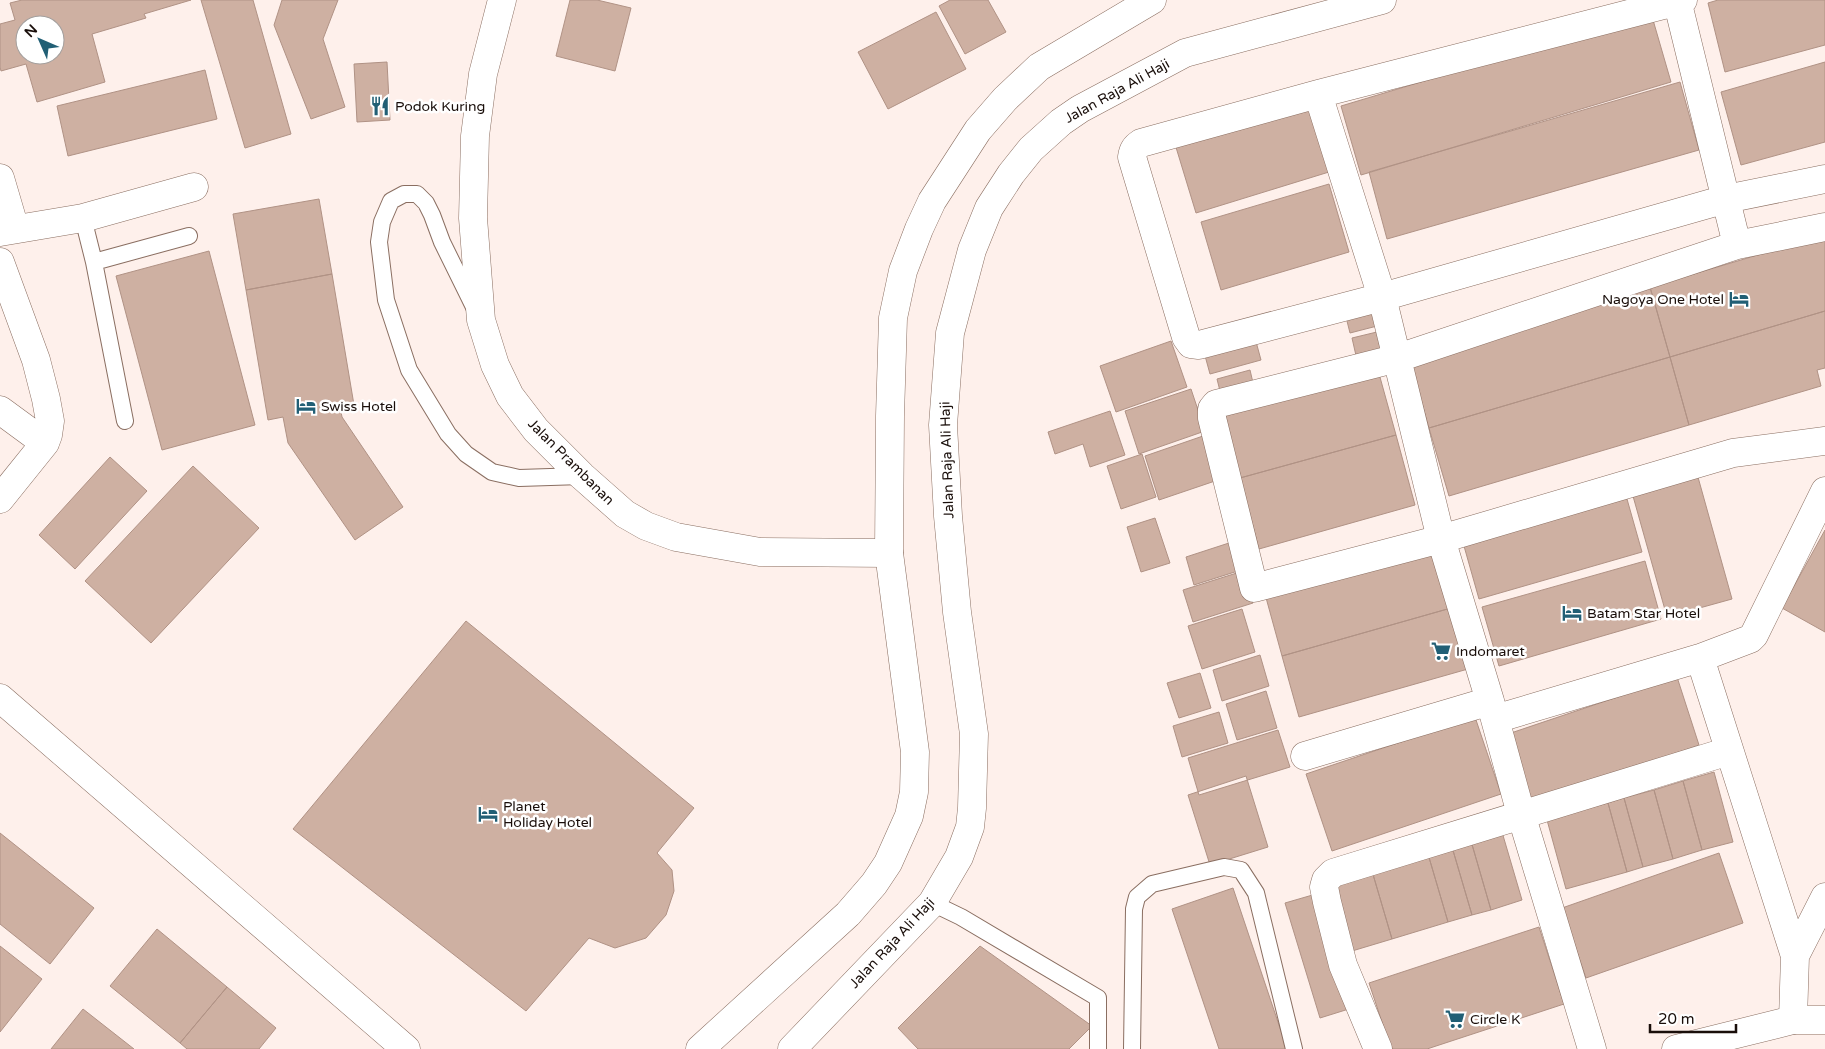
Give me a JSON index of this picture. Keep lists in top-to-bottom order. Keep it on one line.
{"streets":{"street":["Jalan Raja Ali Haji","Jalan Prambanan"]},"places":{"restaurant":["Podok Kuring"],"hotel":["Nagoya One Hotel","Swiss Hotel","Batam Star Hotel","Planet Holiday Hotel"],"supermarket":["Indomaret","Circle K"]},"scale_bar":"20 m","north":"top left"}
